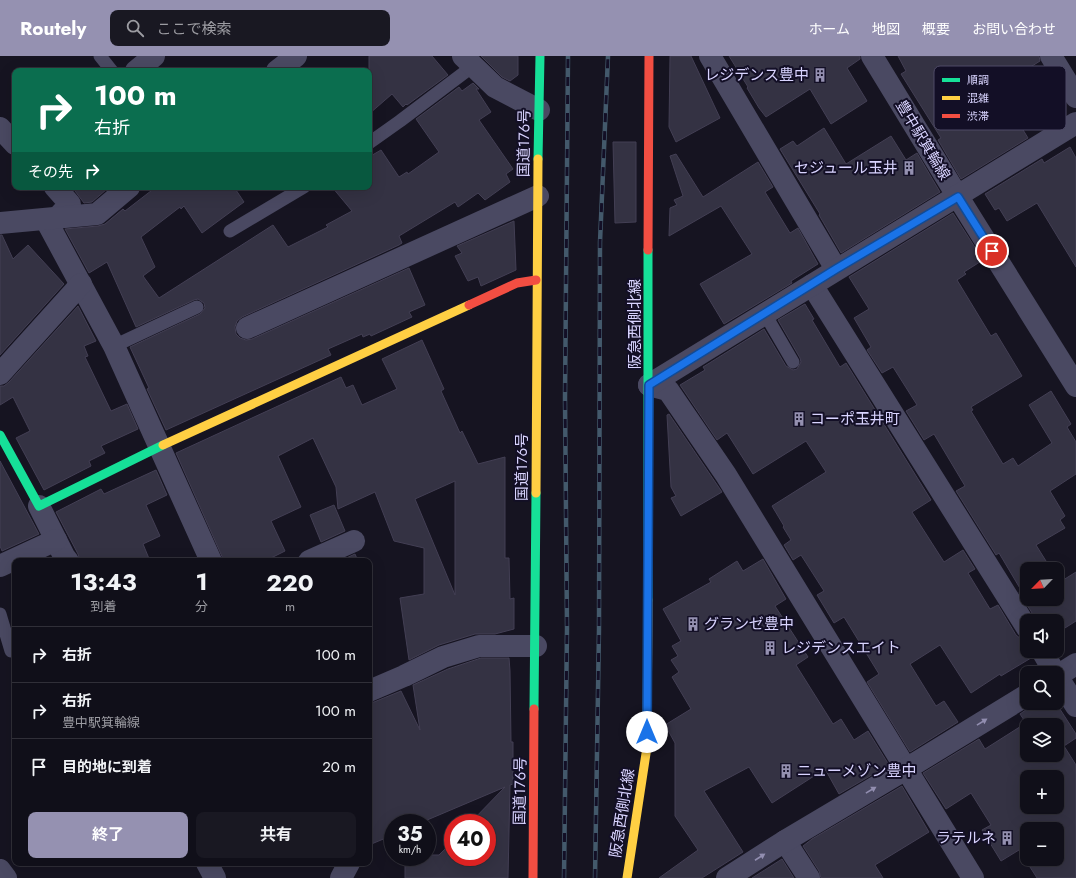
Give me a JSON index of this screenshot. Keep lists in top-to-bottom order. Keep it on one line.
{"streets":{"main road":["国道176号","阪急西側北線"],"street":["豊中駅箕輪線"]},"places":{"building":["レジデンス豊中","セジュール玉井","コーポ玉井町","グランゼ豊中","レジデンスエイト","ニューメゾン豊中","ラテルネ"]},"legend":["順調","混雑","渋滞"],"north":"bottom left","page":{"header":"Routely","search":"ここで検索","nav":["ホーム","地図","概要","お問い合わせ"],"turn":["100 m","右折"],"then":"その先","eta":["13:43","到着","1","分","220","m"],"map_buttons":["+","−"],"list":[{"name":"右折","value":"100 m"},{"name":"右折","note":"豊中駅箕輪線","value":"100 m"},{"name":"目的地に到着","value":"20 m"}],"buttons":["終了","共有"],"speed":"35 km/h","limit":"40"}}
